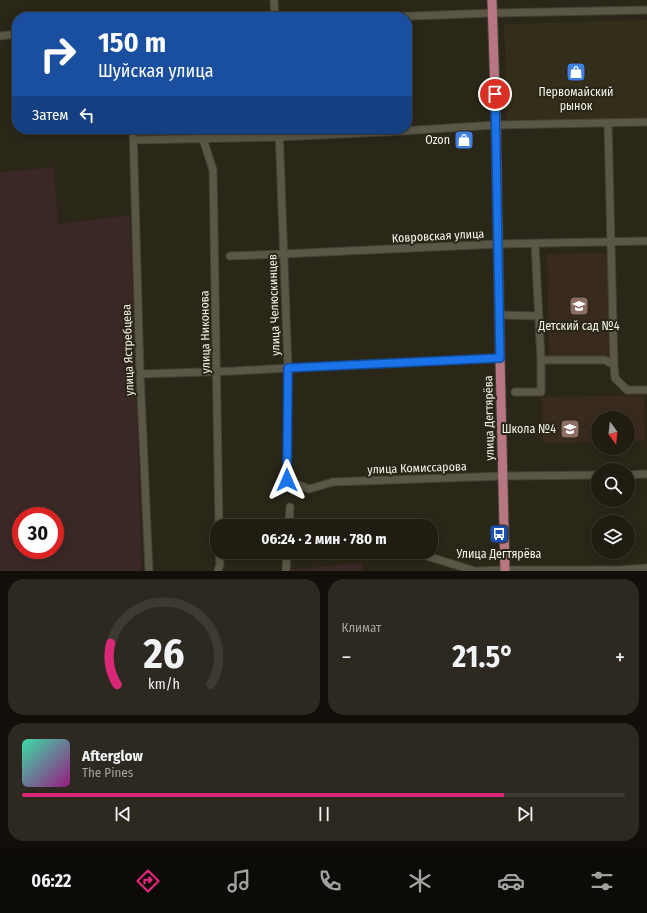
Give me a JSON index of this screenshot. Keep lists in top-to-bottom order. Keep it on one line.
{"streets":{"main road":["улица Дегтярёва"],"street":["Ковровская улица","улица Челюскинцев","улица Никонова","улица Ястребцева","улица Комиссарова"]},"crossings":[["Ковровская улица","улица Челюскинцев"],["Ковровская улица","улица Дегтярёва"],["улица Челюскинцев","улица Комиссарова"],["улица Дегтярёва","улица Комиссарова"]],"places":{"shop":["Первомайский рынок","Ozon"],"school or university":["Детский сад №4","Школа №4"],"bus stop":["Улица Дегтярёва"]},"north":"bottom","page":{"turn":["150 m","Шуйская улица"],"then":"Затем","limit":"30","trip":"06:24 · 2 мин · 780 m","tile":"Климат","heat":["−","21.5°","+"],"song":["Afterglow","The Pines"],"tabs":"06:22","gauge":["26","km/h"]}}
